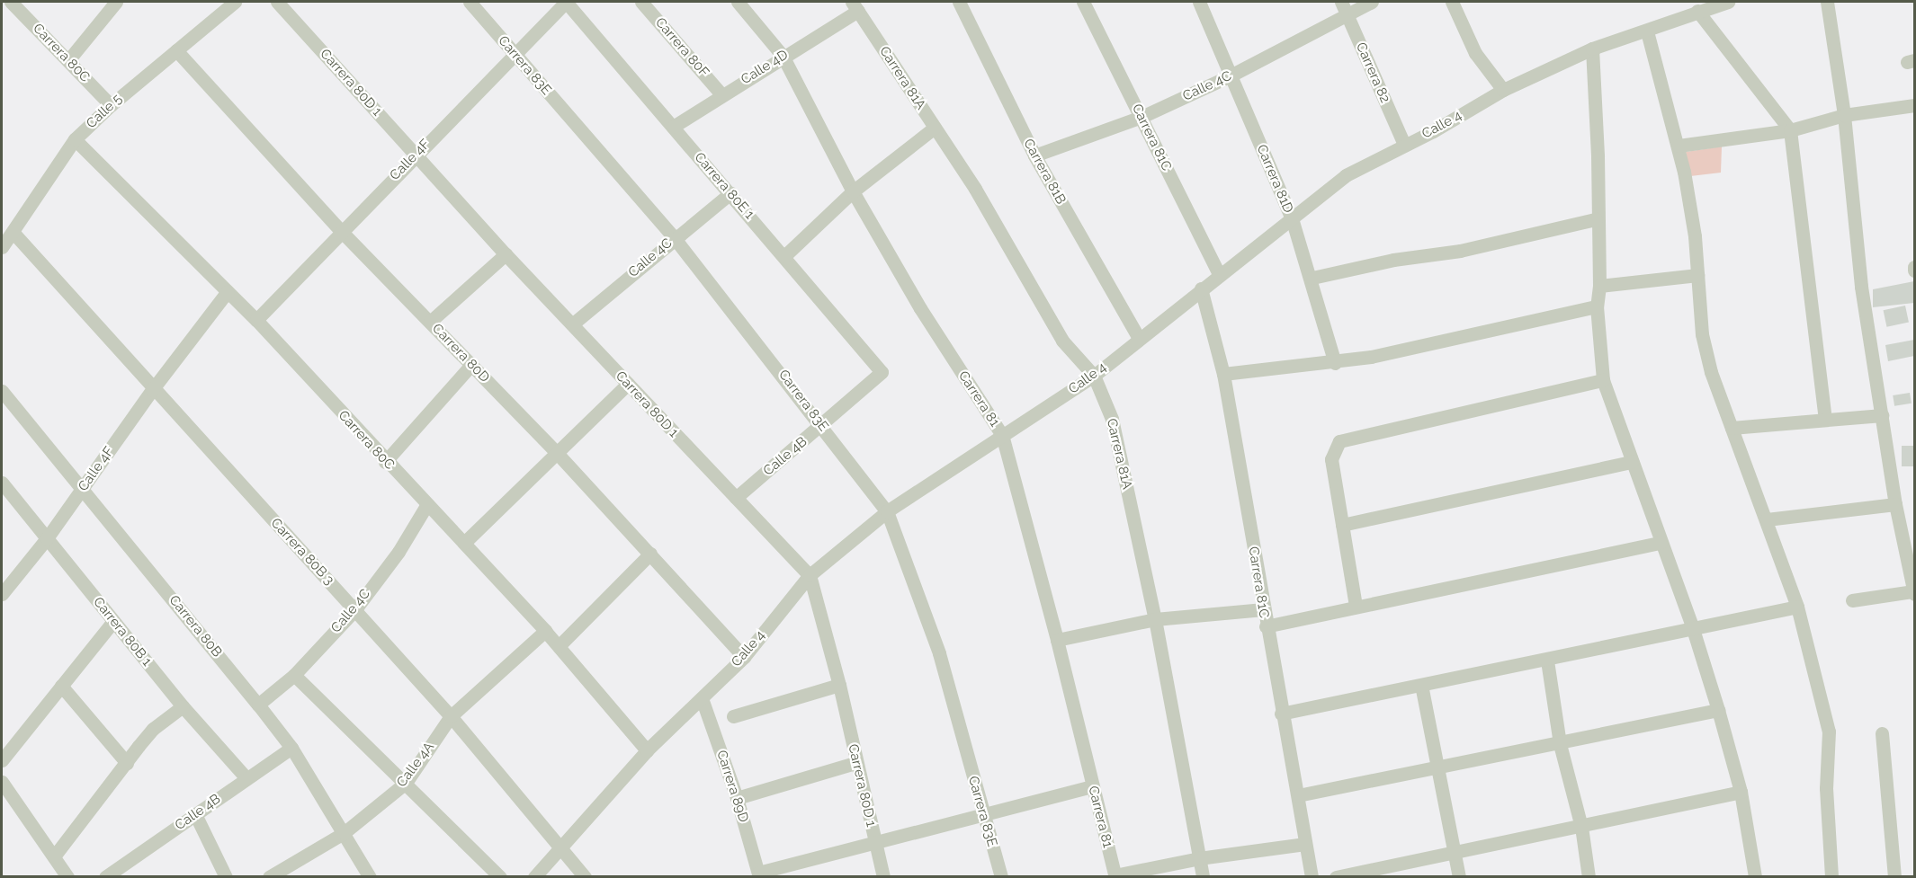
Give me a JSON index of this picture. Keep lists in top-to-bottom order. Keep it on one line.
{"streets":{"street":["Carrera 80F","Carrera 80C","Carrera 83E","Calle 4D","Carrera 82","Carrera 81A","Carrera 80D 1","Calle 4C","Calle 5","Calle 4","Carrera 81C","Calle 4F","Carrera 81B","Carrera 81D","Carrera 80E 1","Carrera 80D","Carrera 81","Calle 4B","Carrera 80B 3","Carrera 80B","Carrera 80B 1","Calle 4A","Carrera 89D"]},"crossings":[["Carrera 80F","Calle 4D"],["Carrera 80C","Calle 4C"],["Carrera 80C","Calle 5"],["Carrera 80C","Calle 4"],["Carrera 80C","Calle 4F"],["Carrera 80C","Calle 4A"],["Carrera 83E","Calle 4C"],["Carrera 83E","Calle 4"],["Carrera 83E","Calle 4F"],["Carrera 83E","Calle 4B"],["Calle 4D","Carrera 81A"],["Calle 4D","Carrera 80E 1"],["Calle 4D","Carrera 81"],["Carrera 82","Calle 4C"],["Carrera 82","Calle 4"],["Carrera 81A","Calle 4"],["Carrera 80D 1","Calle 4C"],["Carrera 80D 1","Calle 4"],["Carrera 80D 1","Calle 4F"],["Carrera 80D 1","Calle 4B"],["Calle 4C","Carrera 81C"],["Calle 4C","Carrera 81B"],["Calle 4C","Carrera 81D"],["Calle 4C","Carrera 80E 1"],["Calle 4C","Carrera 80B 3"],["Calle 4C","Carrera 80B"],["Calle 5","Carrera 80D"],["Calle 5","Carrera 80B 3"],["Calle 4","Carrera 81C"],["Calle 4","Carrera 81B"],["Calle 4","Carrera 81D"],["Calle 4","Carrera 80D"],["Calle 4","Carrera 81"],["Calle 4","Carrera 80B 3"],["Calle 4","Carrera 89D"],["Calle 4F","Carrera 80E 1"],["Calle 4F","Carrera 80D"],["Calle 4F","Carrera 80B 3"],["Calle 4F","Carrera 80B"],["Calle 4F","Carrera 80B 1"],["Carrera 80E 1","Calle 4B"],["Calle 4B","Carrera 80B"],["Calle 4B","Carrera 80B 1"],["Carrera 80B 3","Calle 4A"],["Carrera 80B","Calle 4A"]]}
